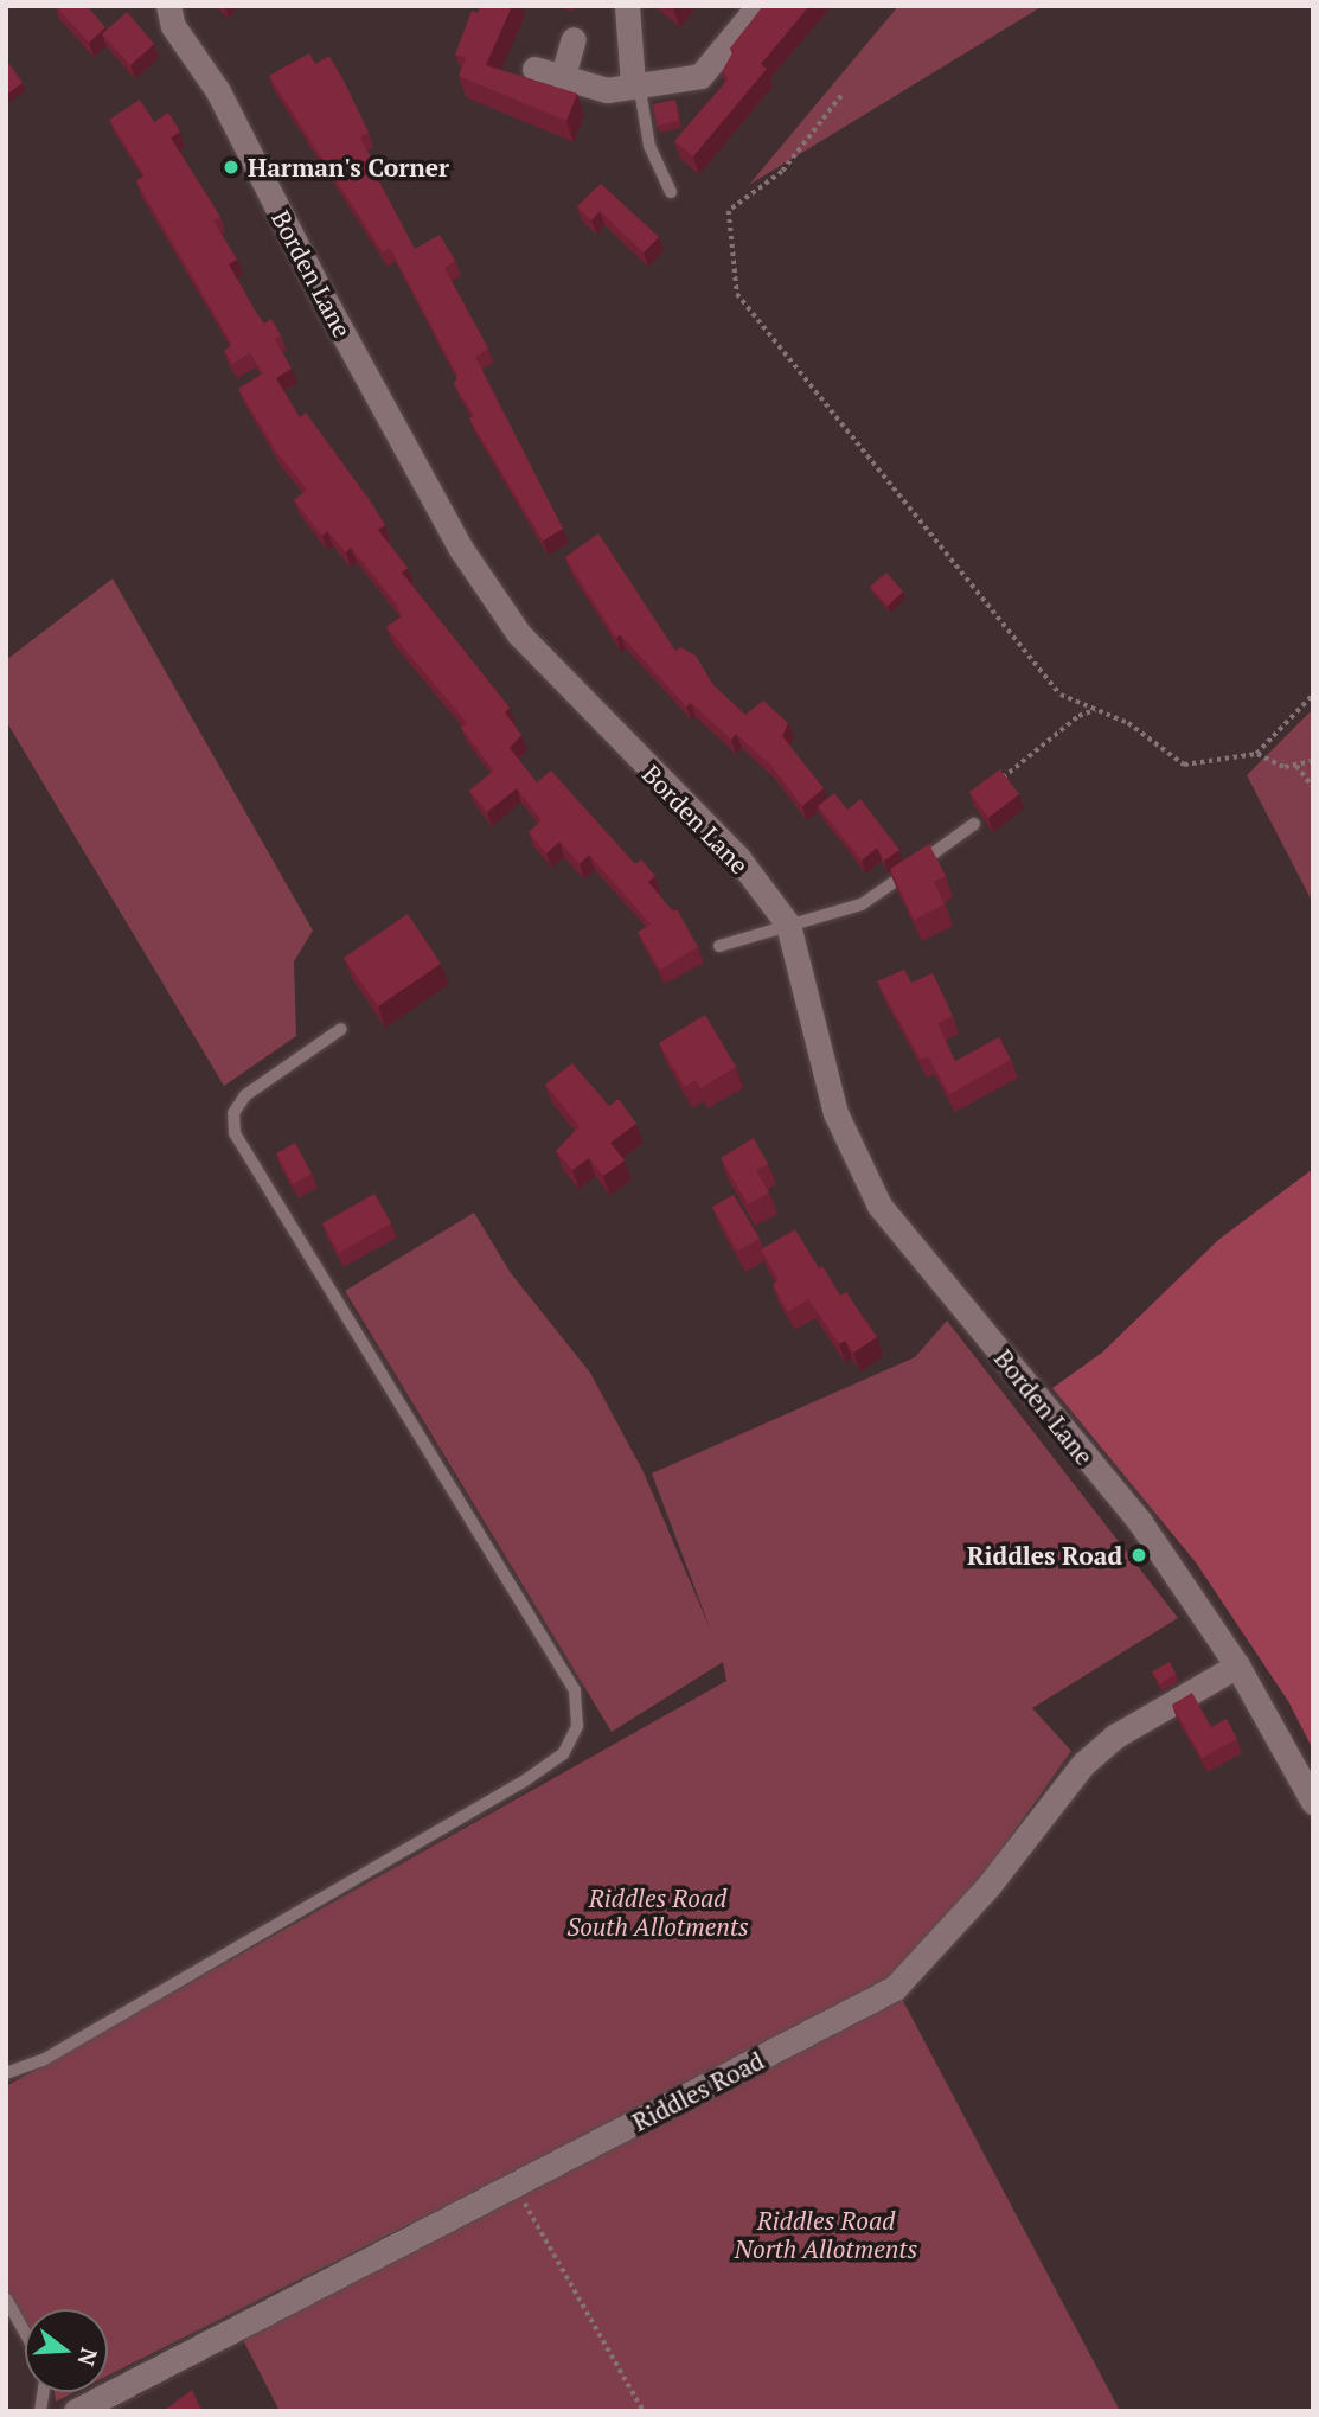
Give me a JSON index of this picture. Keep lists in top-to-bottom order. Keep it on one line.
{"streets":{"street":["Borden Lane","Riddles Road"]},"crossings":[["Borden Lane","Riddles Road"]],"parks":["Riddles Road South Allotments","Riddles Road North Allotments"],"places":["Harman's Corner","Riddles Road"],"north":"right"}
